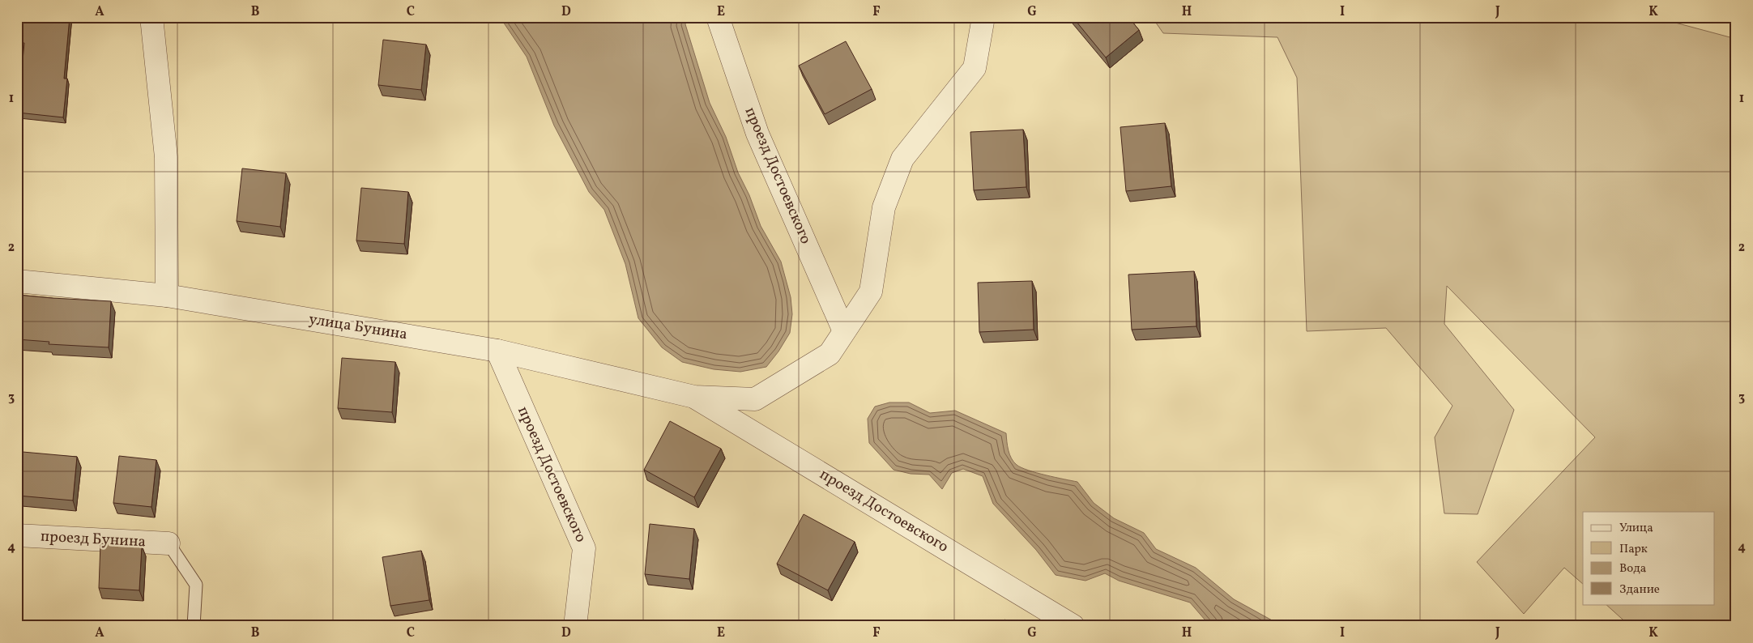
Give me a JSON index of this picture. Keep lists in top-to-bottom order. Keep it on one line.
{"streets":{"street":["проезд Достоевского","улица Бунина","проезд Бунина"]},"crossings":[["проезд Достоевского","улица Бунина"]],"legend":["Улица","Парк","Вода","Здание"],"grid":{"columns":["A","B","C","D","E","F","G","H","I","J","K"],"rows":["1","2","3","4"]}}
